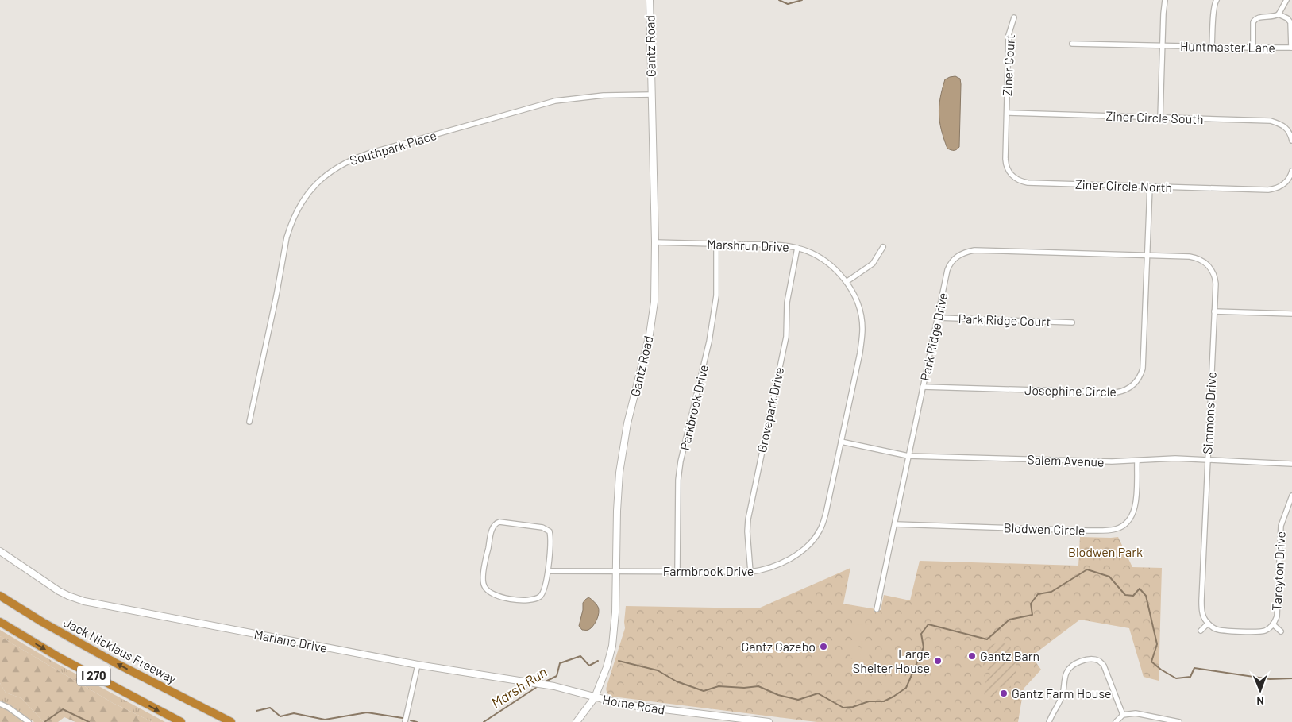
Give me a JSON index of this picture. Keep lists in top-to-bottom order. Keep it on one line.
{"streets":{"highway":["Jack Nicklaus Freeway","I 270"],"street":["Gantz Road","Huntmaster Lane","Ziner Court","Ziner Circle South","Southpark Place","Ziner Circle North","Marshrun Drive","Park Ridge Court","Park Ridge Drive","Josephine Circle","Parkbrook Drive","Grovepark Drive","Simmons Drive","Salem Avenue","Blodwen Circle","Farmbrook Drive","Tareyton Drive","Marlane Drive","Home Road"]},"crossings":[["Gantz Road","Southpark Place"],["Gantz Road","Marshrun Drive"],["Gantz Road","Farmbrook Drive"],["Gantz Road","Marlane Drive"],["Gantz Road","Home Road"],["Ziner Court","Ziner Circle South"],["Ziner Court","Ziner Circle North"],["Ziner Circle South","Ziner Circle North"],["Ziner Circle North","Josephine Circle"],["Marshrun Drive","Parkbrook Drive"],["Marshrun Drive","Grovepark Drive"],["Marshrun Drive","Farmbrook Drive"],["Park Ridge Court","Park Ridge Drive"],["Park Ridge Drive","Josephine Circle"],["Park Ridge Drive","Simmons Drive"],["Park Ridge Drive","Salem Avenue"],["Park Ridge Drive","Blodwen Circle"],["Josephine Circle","Simmons Drive"],["Parkbrook Drive","Farmbrook Drive"],["Grovepark Drive","Farmbrook Drive"],["Simmons Drive","Salem Avenue"],["Salem Avenue","Blodwen Circle"],["Salem Avenue","Farmbrook Drive"],["Marlane Drive","Home Road"]],"water":["Marsh Run"],"parks":["Blodwen Park"],"places":["Gantz Gazebo","Gantz Barn","Large Shelter House","Gantz Farm House"],"north":"bottom"}
